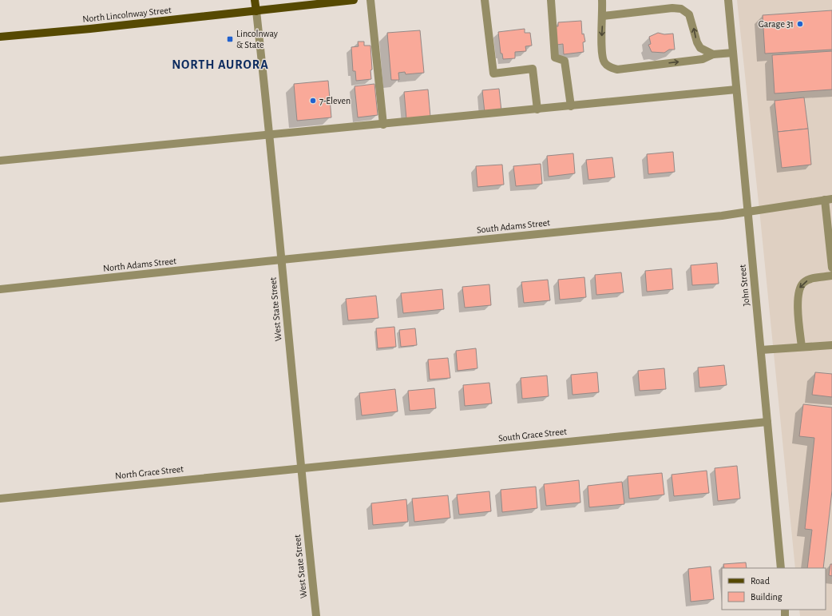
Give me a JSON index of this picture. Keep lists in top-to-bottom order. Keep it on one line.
{"streets":{"main road":["North Lincolnway Street","West State Street"],"street":["South Adams Street","North Adams Street","John Street","South Grace Street","North Grace Street"]},"crossings":[["North Lincolnway Street","West State Street"],["South Adams Street","North Adams Street"],["South Adams Street","John Street"],["South Adams Street","West State Street"],["North Adams Street","West State Street"],["John Street","South Grace Street"],["West State Street","South Grace Street"],["West State Street","North Grace Street"],["South Grace Street","North Grace Street"]],"districts":["NORTH AURORA"],"places":{"other":["Garage 31","7-Eleven"],"transit":["Lincolnway & State"]},"legend":["Road","Building"]}
